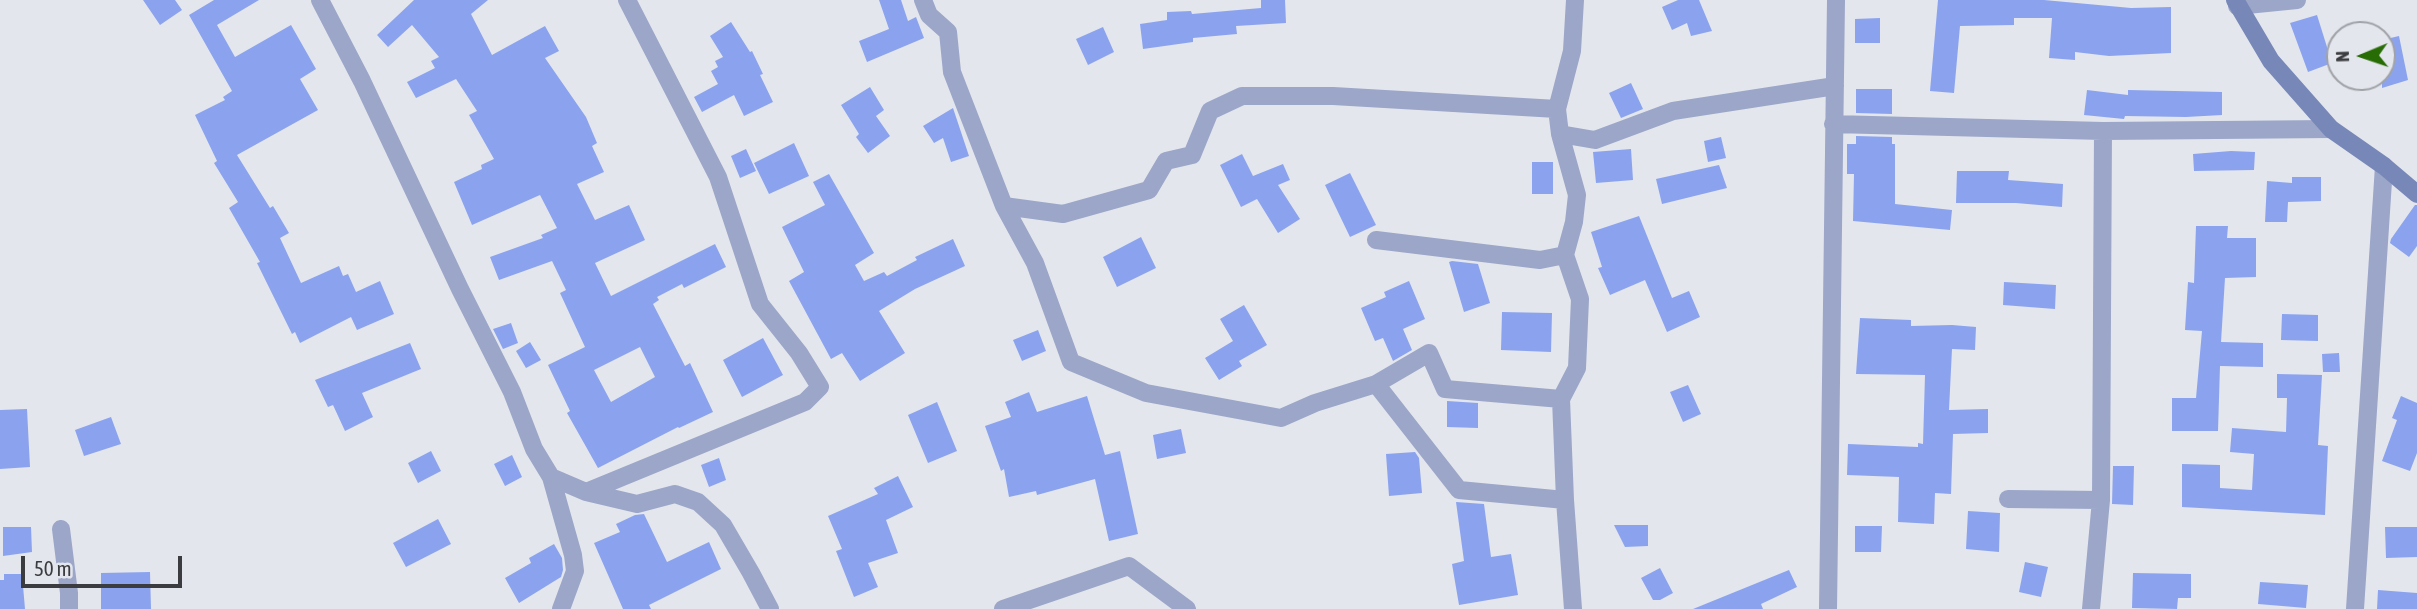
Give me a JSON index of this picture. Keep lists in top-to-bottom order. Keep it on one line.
{"scale_bar":"50 m","north":"left"}
